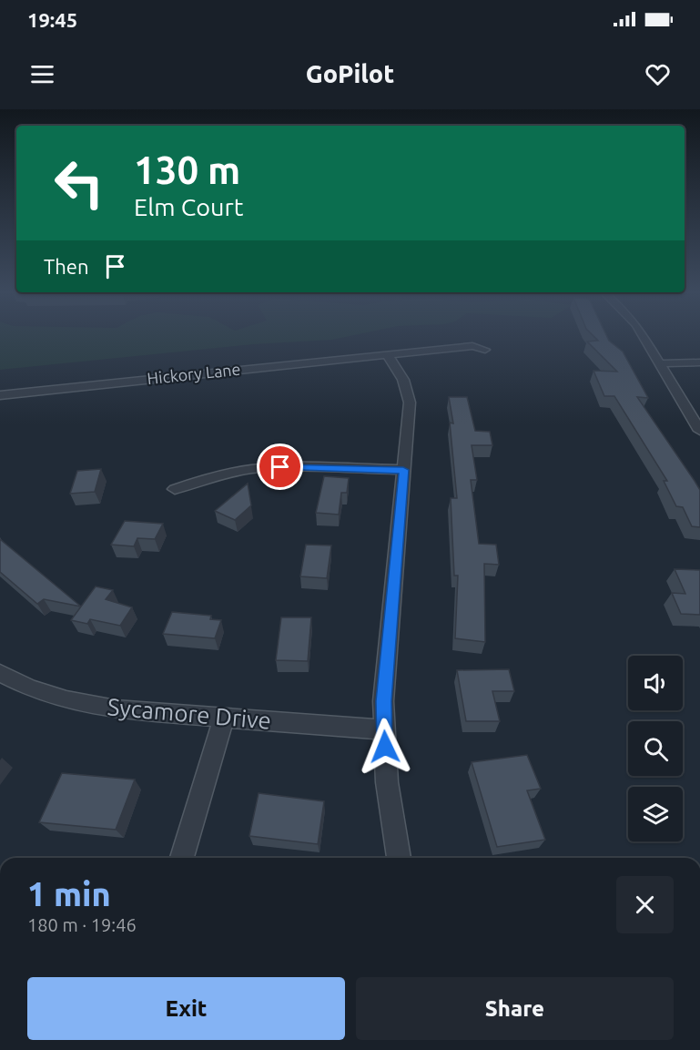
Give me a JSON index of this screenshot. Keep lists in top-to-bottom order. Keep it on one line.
{"streets":{"street":["Hickory Lane","Sycamore Drive"]},"page":{"status":"19:45","header":"GoPilot","turn":["130 m","Elm Court"],"then":"Then","heading":["1 min","180 m · 19:46"],"buttons":["Exit","Share"]}}
